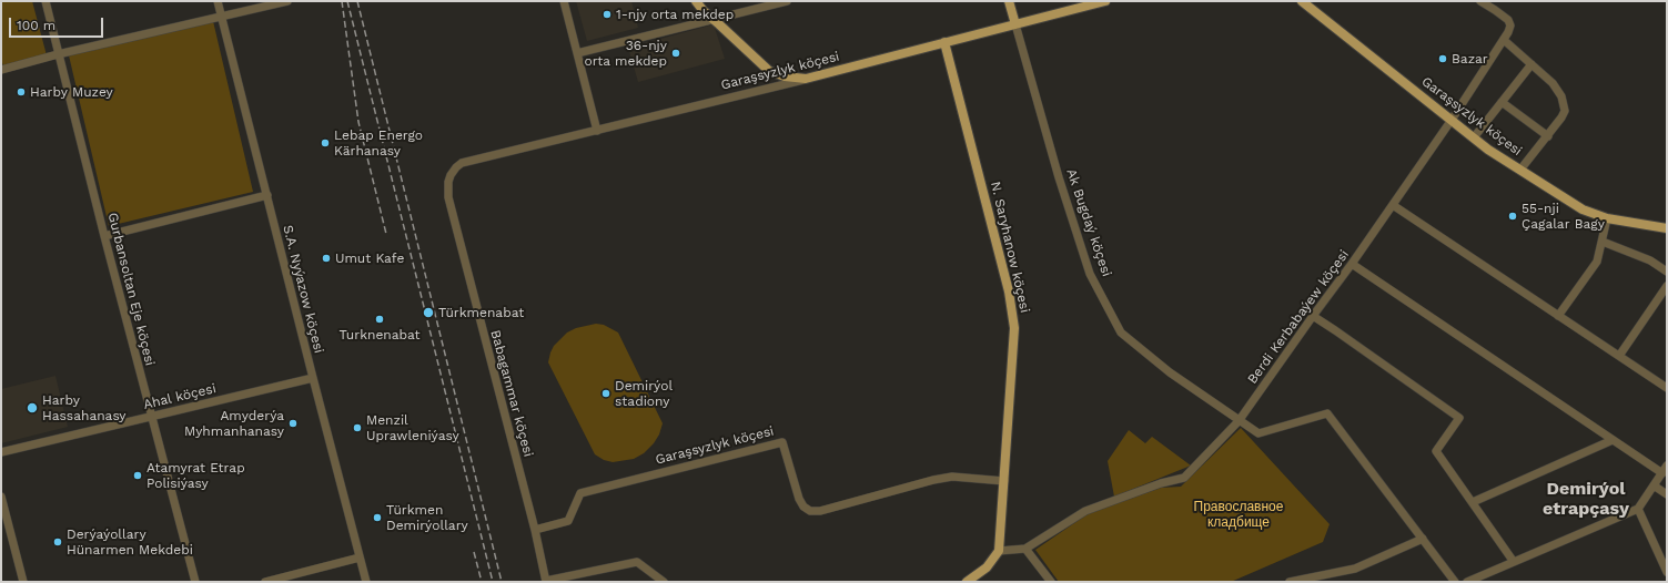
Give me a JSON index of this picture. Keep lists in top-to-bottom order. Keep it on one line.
{"streets":{"main road":["Garaşsyzlyk köçesi","Ak Bugdaý köçesi","N. Saryhanow köçesi"],"street":["Gurbansoltan Eje köçesi","S.A. Nyýazow köçesi","Berdi Kerbabaýew köçesi","Babagammar köçesi","Ahal köçesi"]},"crossings":[["Garaşsyzlyk köçesi","Ak Bugdaý köçesi"],["Garaşsyzlyk köçesi","N. Saryhanow köçesi"],["Garaşsyzlyk köçesi","Berdi Kerbabaýew köçesi"],["Garaşsyzlyk köçesi","Babagammar köçesi"],["Ak Bugdaý köçesi","Berdi Kerbabaýew köçesi"],["N. Saryhanow köçesi","Berdi Kerbabaýew köçesi"],["Gurbansoltan Eje köçesi","Ahal köçesi"],["S.A. Nyýazow köçesi","Ahal köçesi"]],"districts":["Demirýol etrapçasy"],"parks":["Православное кладбище"],"places":["1-njy orta mekdep","36-njy orta mekdep","Bazar","Harby Muzey","Lebap Energo Kärhanasy","55-nji Çagalar Bagy","Umut Kafe","Türkmenabat","Turknenabat","Demirýol stadiony","Harby Hassahanasy","Amyderýa Myhmanhanasy","Menzil Uprawleniýasy","Atamyrat Etrap Polisiýasy","Türkmen Demirýollary","Derýaýollary Hünarmen Mekdebi"],"scale_bar":"100 m"}
